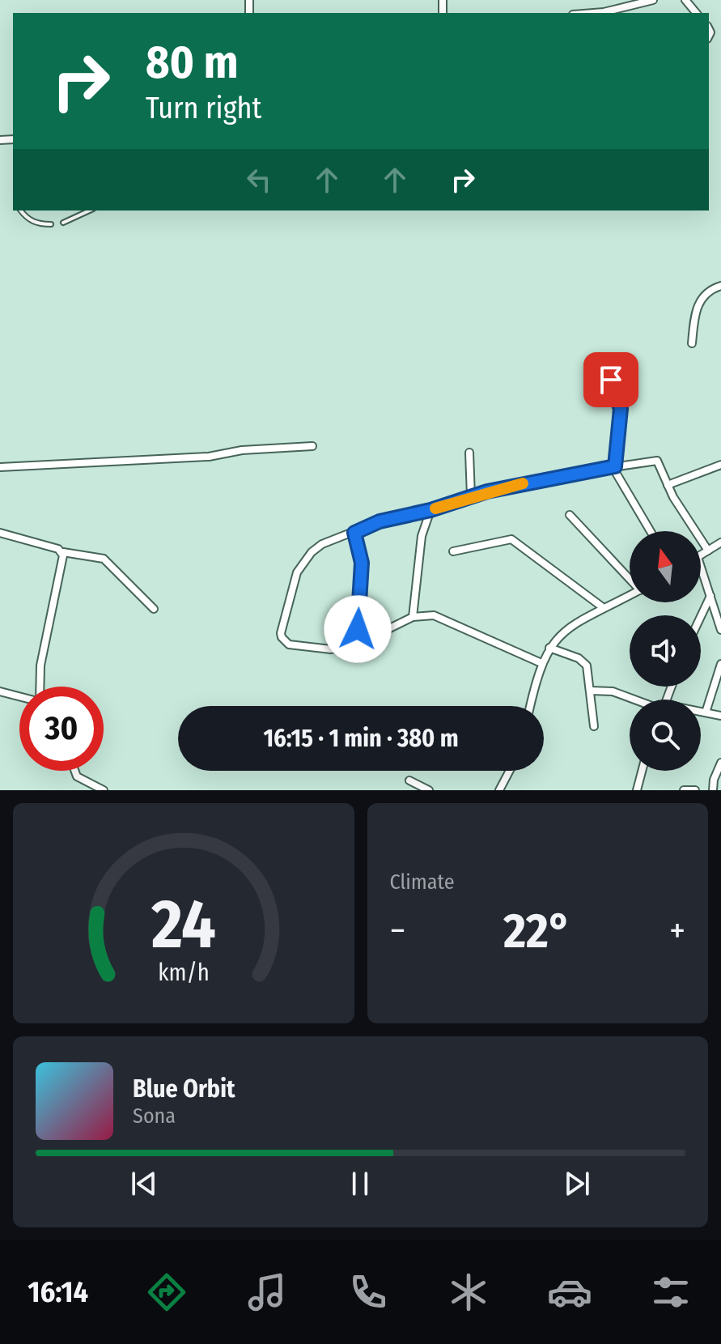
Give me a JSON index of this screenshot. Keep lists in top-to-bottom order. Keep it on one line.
{"north":"top","page":{"turn":["80 m","Turn right"],"limit":"30","trip":"16:15 · 1 min · 380 m","tile":"Climate","heat":["−","22°","+"],"song":["Blue Orbit","Sona"],"tabs":"16:14","gauge":["24","km/h"]}}
